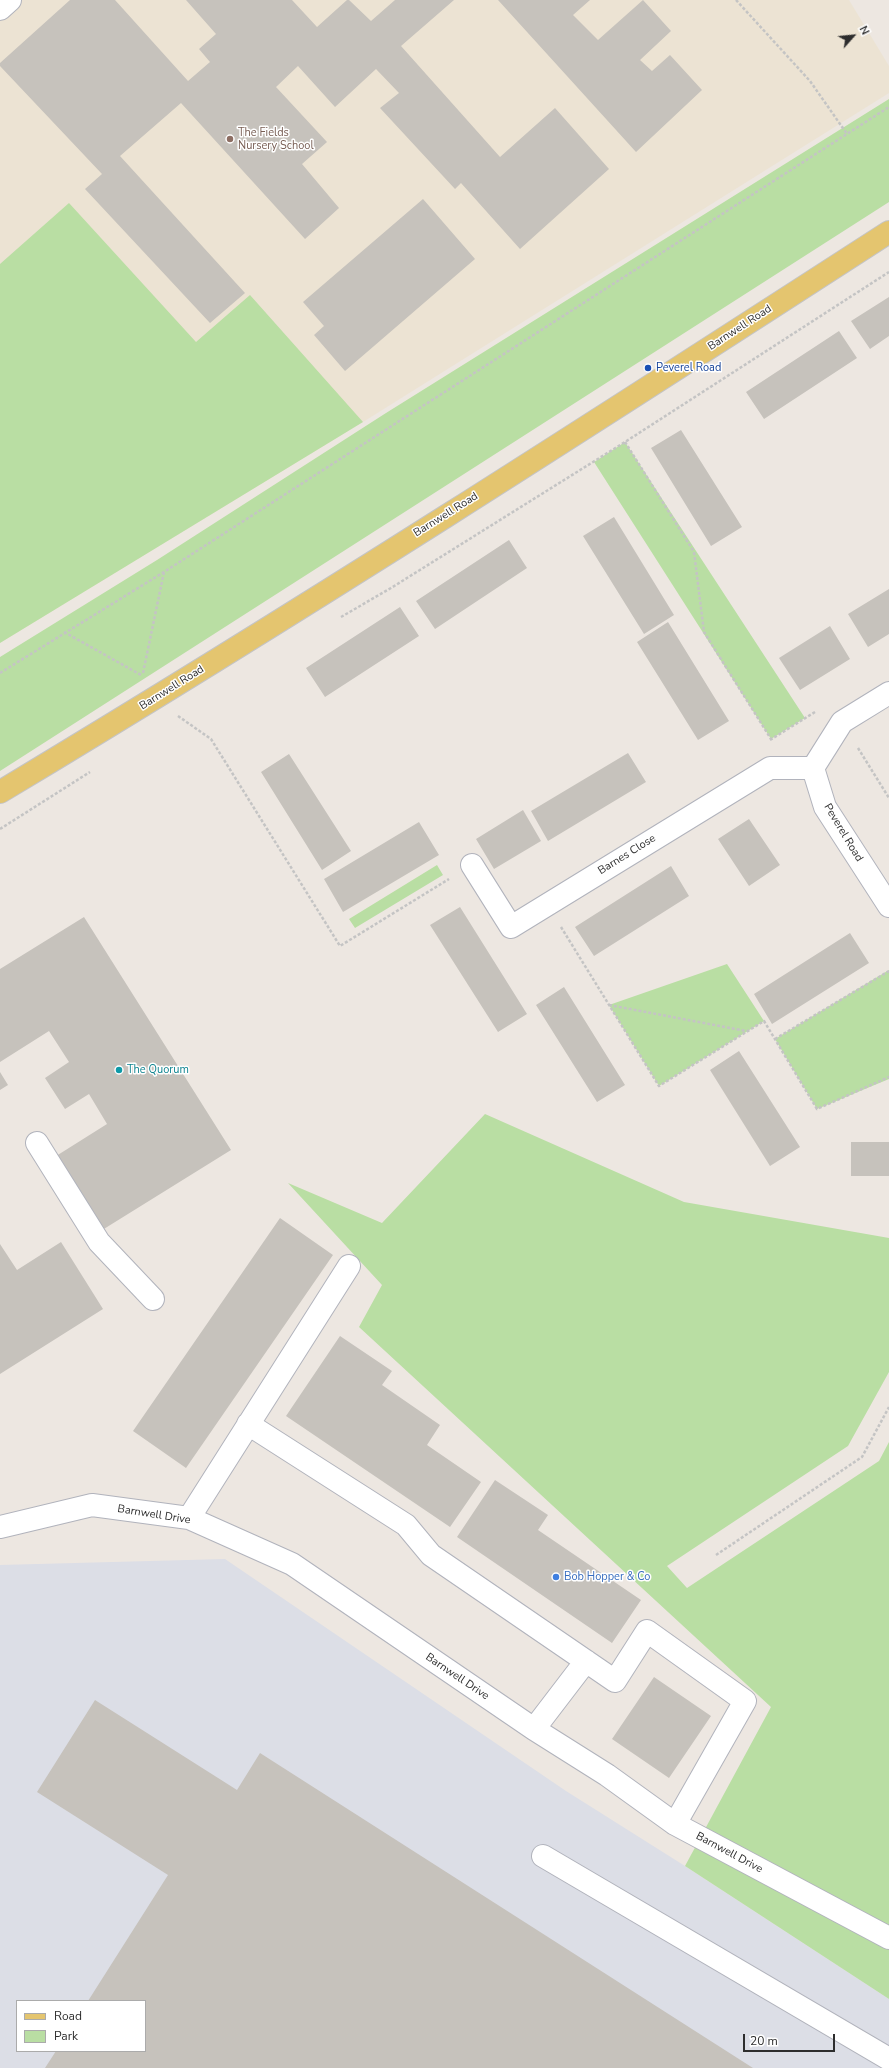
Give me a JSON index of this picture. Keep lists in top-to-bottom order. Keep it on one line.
{"streets":{"main road":["Barnwell Road"],"street":["Peverel Road","Barnes Close","Barnwell Drive"]},"crossings":[["Peverel Road","Barnes Close"]],"places":["The Fields Nursery School","Peverel Road","The Quorum","Bob Hopper & Co"],"legend":["Road","Park"],"scale_bar":"20 m","north":"top right"}
